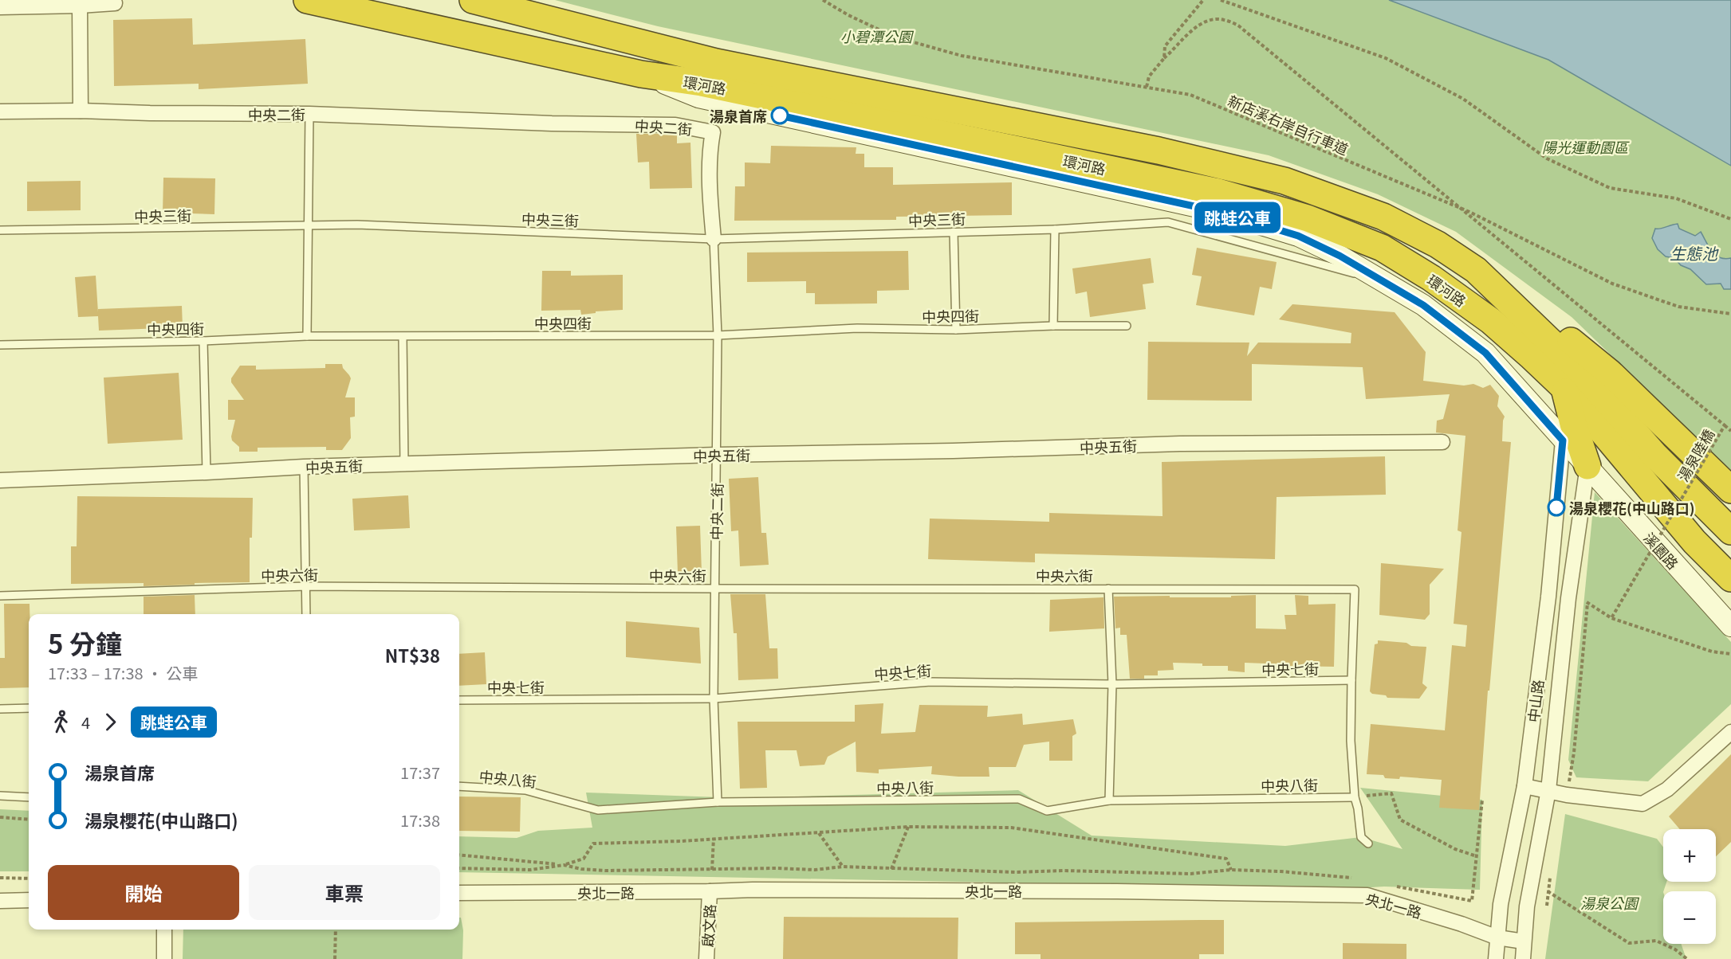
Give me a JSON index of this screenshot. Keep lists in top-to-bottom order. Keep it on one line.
{"streets":{"highway":["環河路"],"street":["中央二街","中央五街","溪園路","中山路","央北一路","啟文路"],"lane":["中央三街","中央四街","中央六街","中央七街","中央八街"],"path":["新店溪右岸自行車道","湯泉陸橋"]},"crossings":[["環河路","中山路"],["中央二街","中央三街"],["中央二街","中央四街"],["中央二街","中央五街"],["中央二街","中央六街"],["中央二街","中央七街"],["中央二街","中央八街"],["溪園路","中山路"],["中央六街","中央七街"],["中山路","央北一路"],["央北一路","啟文路"]],"water":["生態池"],"parks":["小碧潭公園","陽光運動園區","湯泉公園"],"places":["湯泉首席","湯泉櫻花(中山路口)"],"lines":["bus line 跳蛙公車"],"page":{"on_map":"跳蛙公車","heading":["5 分鐘","17:33 – 17:38 · 公車","NT$38"],"legs":["4","跳蛙公車"],"list":[{"name":"湯泉首席","value":"17:37"},{"name":"湯泉櫻花(中山路口)","value":"17:38"}],"map_buttons":["+","−"],"buttons":["開始","車票"]}}
